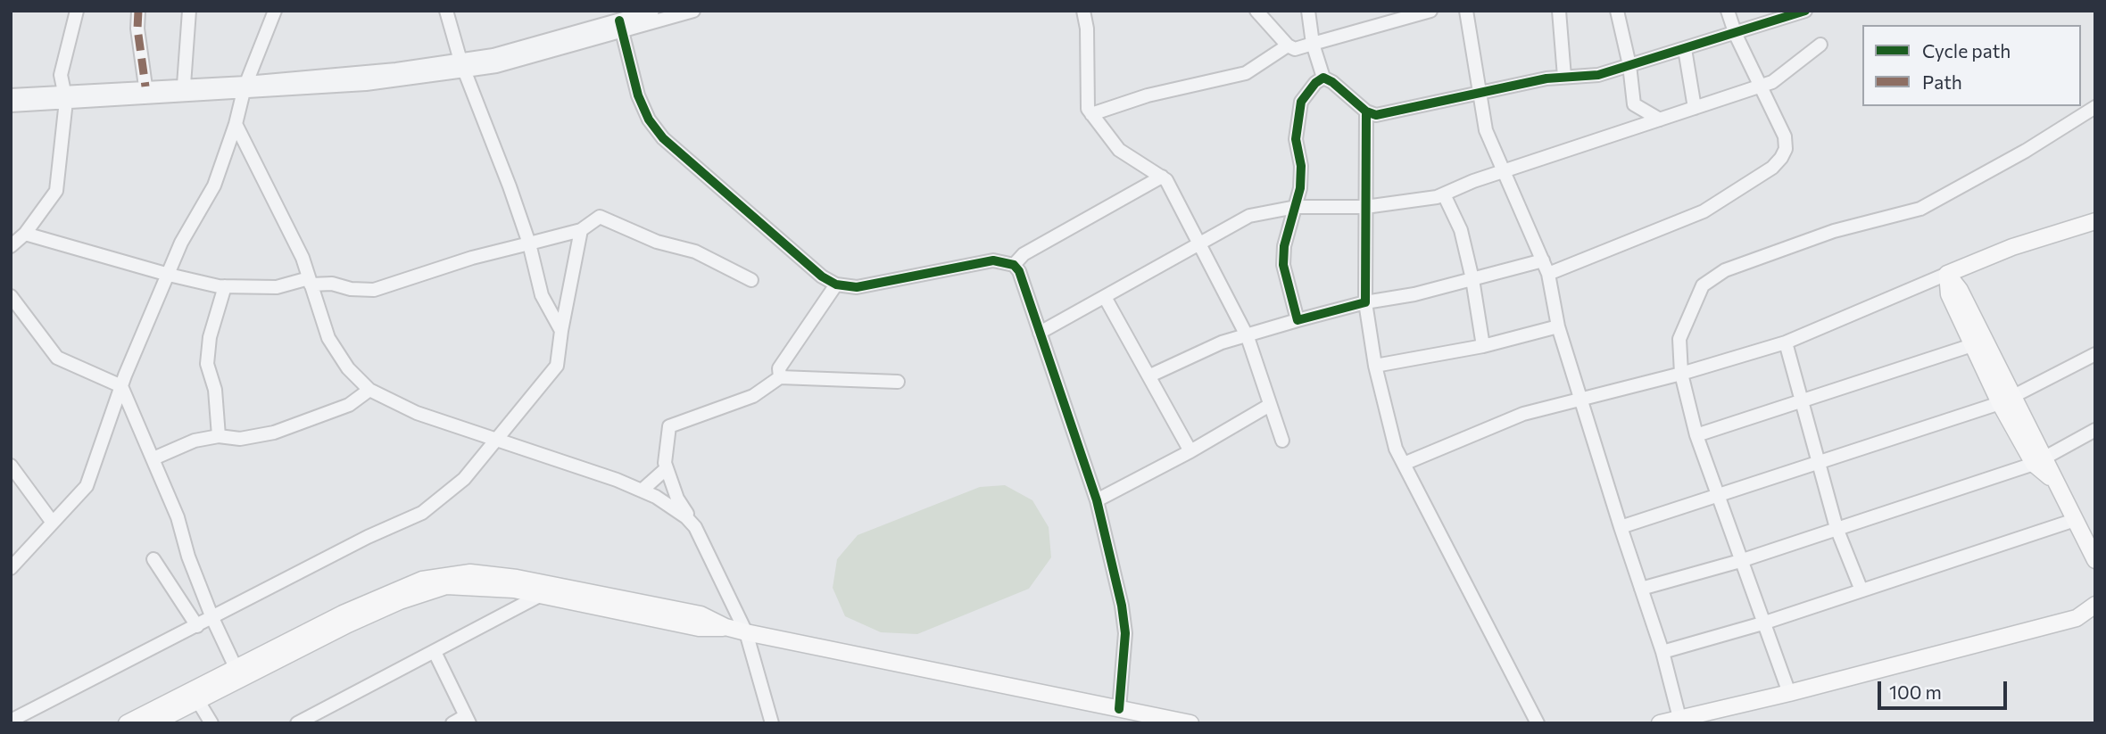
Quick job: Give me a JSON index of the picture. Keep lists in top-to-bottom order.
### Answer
{
  "legend": ["Cycle path", "Path"],
  "scale_bar": "100 m"
}
